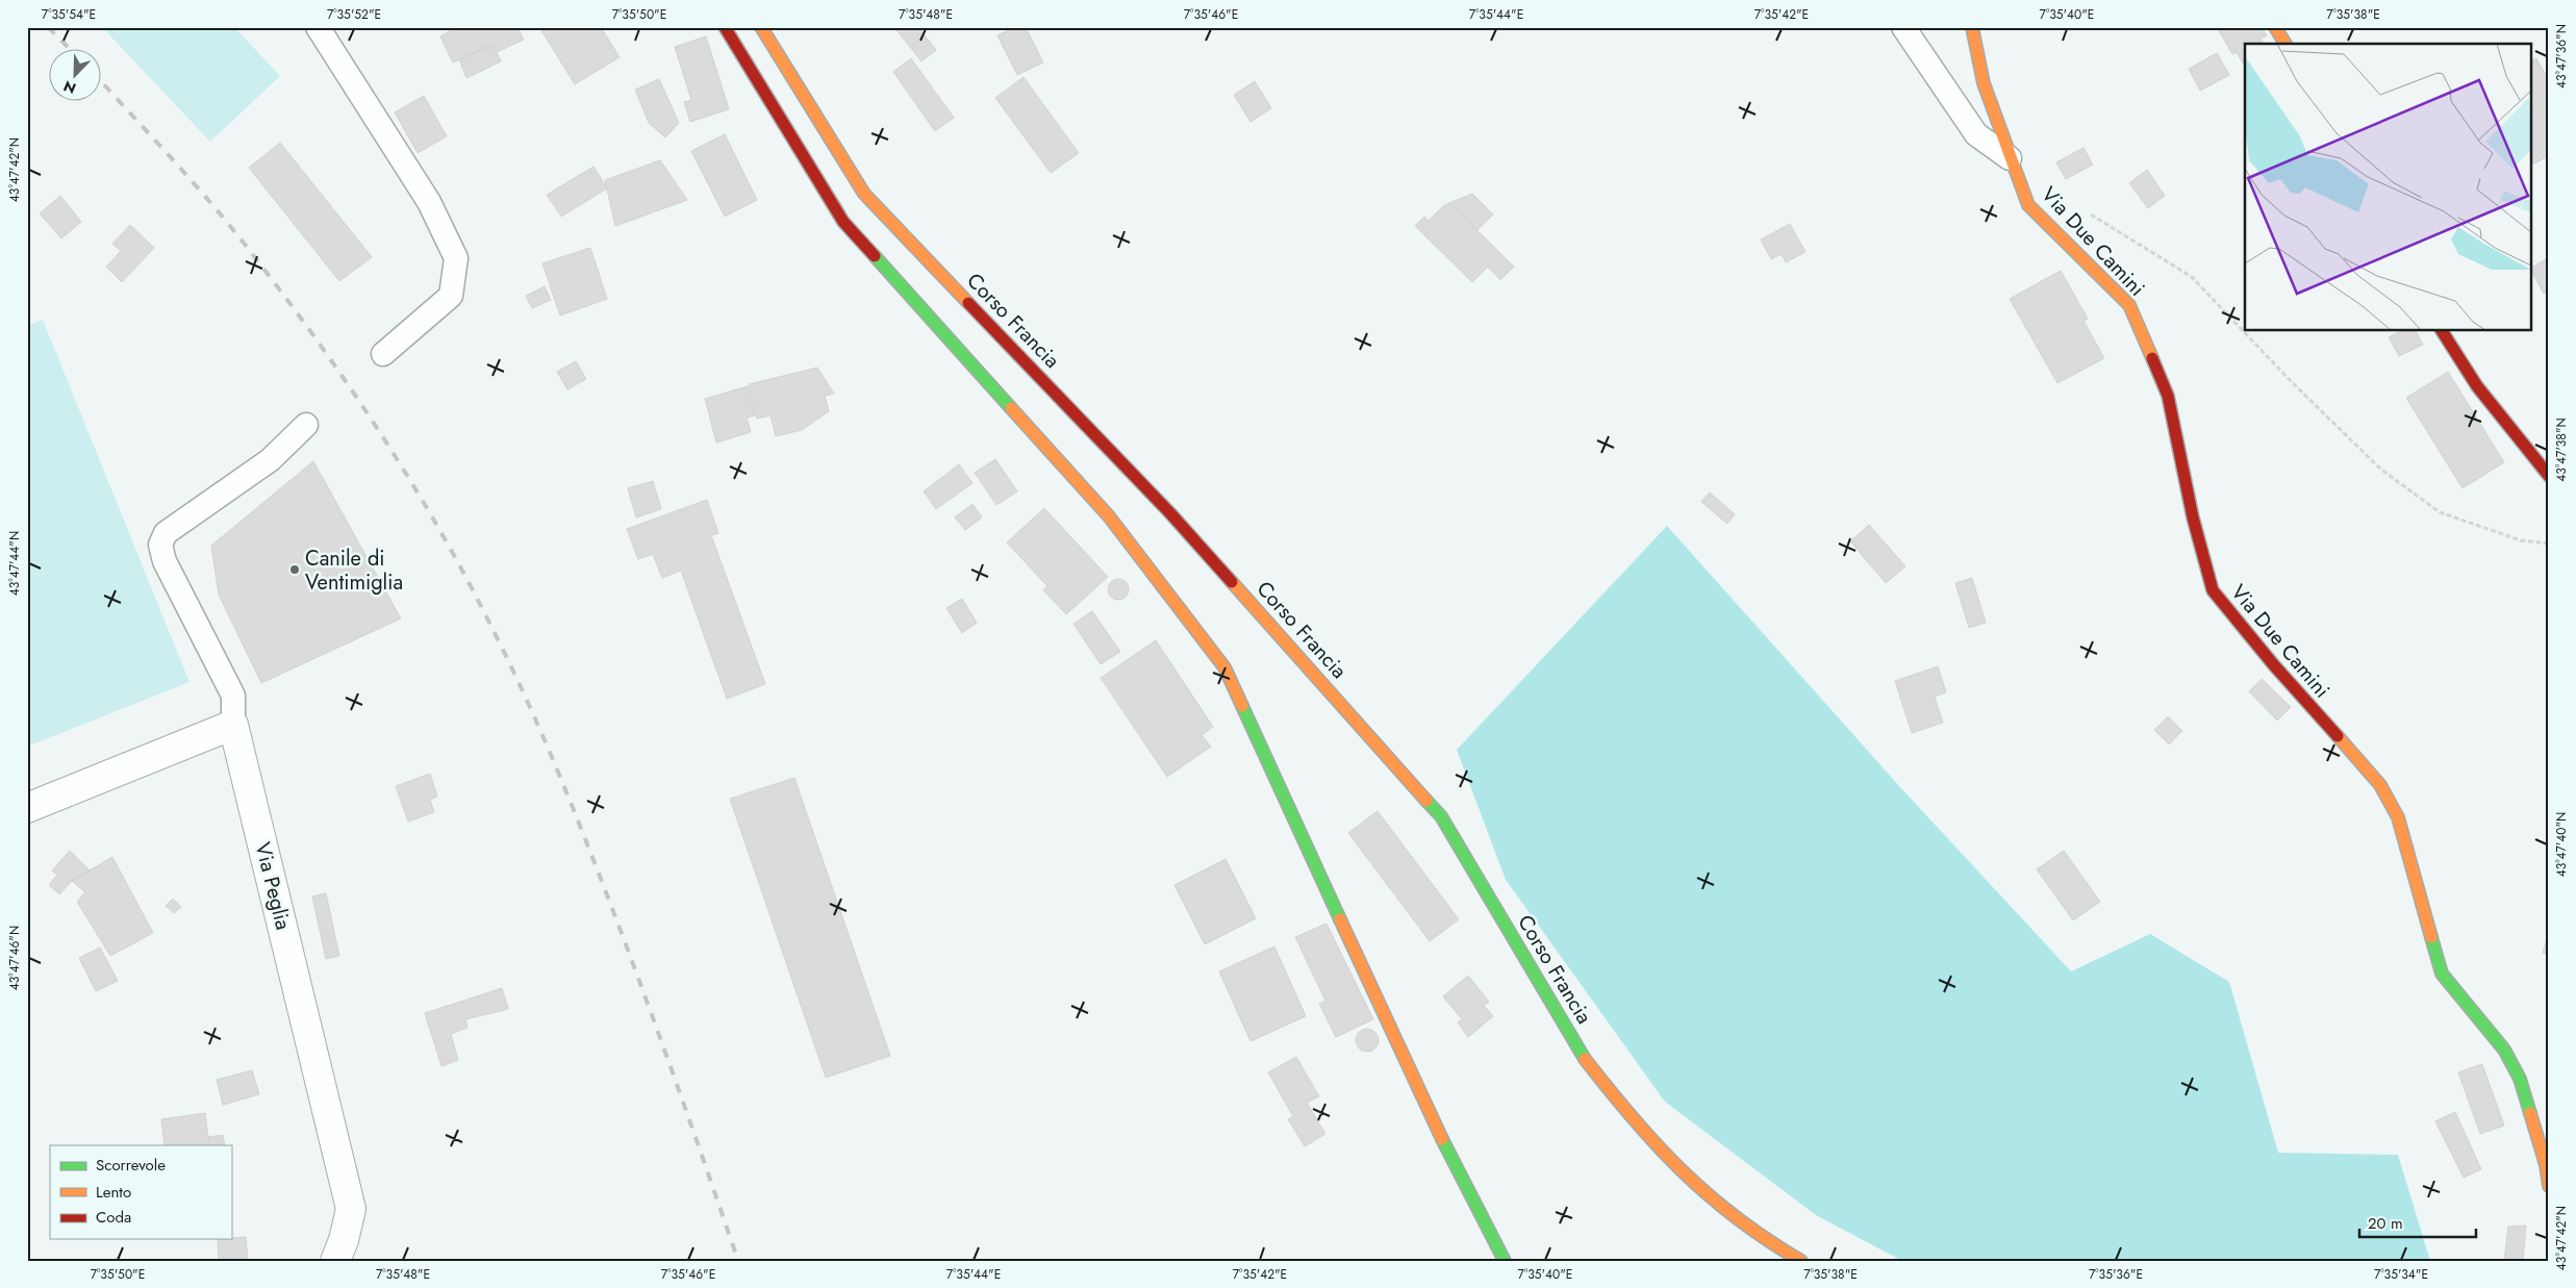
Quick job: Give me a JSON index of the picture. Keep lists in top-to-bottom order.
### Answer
{
  "streets": {
    "street": ["Via Due Camini", "Corso Francia", "Via Peglia"]
  },
  "places": ["Canile di Ventimiglia"],
  "legend": ["Scorrevole", "Lento", "Coda"],
  "scale_bar": "20 m",
  "north": "bottom left",
  "coordinates": [
    "7°35'54\"E",
    "7°35'52\"E",
    "7°35'50\"E",
    "7°35'48\"E",
    "7°35'46\"E",
    "7°35'44\"E",
    "7°35'42\"E",
    "7°35'40\"E",
    "7°35'38\"E",
    "43°47'36\"N",
    "43°47'42\"N",
    "43°47'38\"N",
    "43°47'44\"N",
    "43°47'40\"N",
    "43°47'46\"N",
    "7°35'36\"E",
    "7°35'34\"E"
  ]
}
